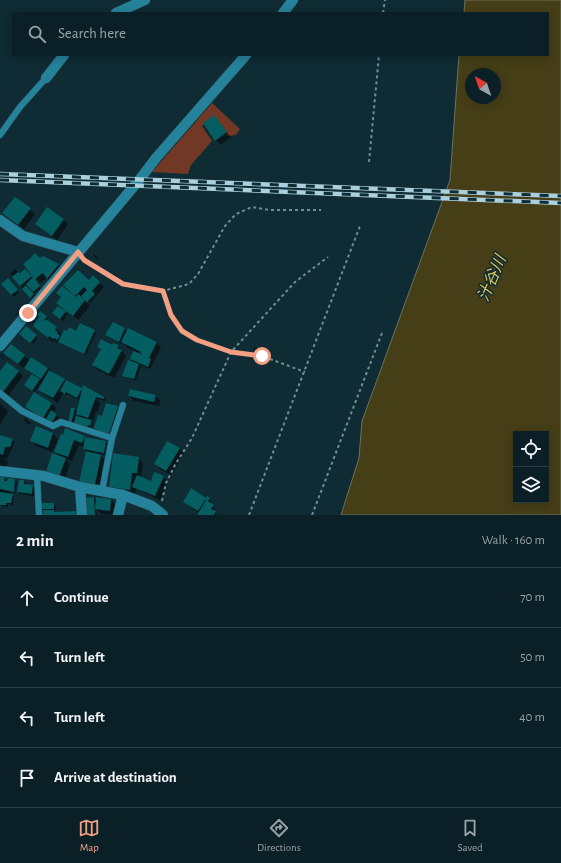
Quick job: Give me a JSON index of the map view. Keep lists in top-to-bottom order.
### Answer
{
  "water": ["汁谷川"],
  "north": "top left",
  "page": {
    "search": "Search here",
    "heading": ["2 min", "Walk · 160 m"],
    "list": [
      ["Continue", "70 m"],
      ["Turn left", "50 m"],
      ["Turn left", "40 m"],
      "Arrive at destination"
    ],
    "nav": ["Map", "Directions", "Saved"]
  }
}
